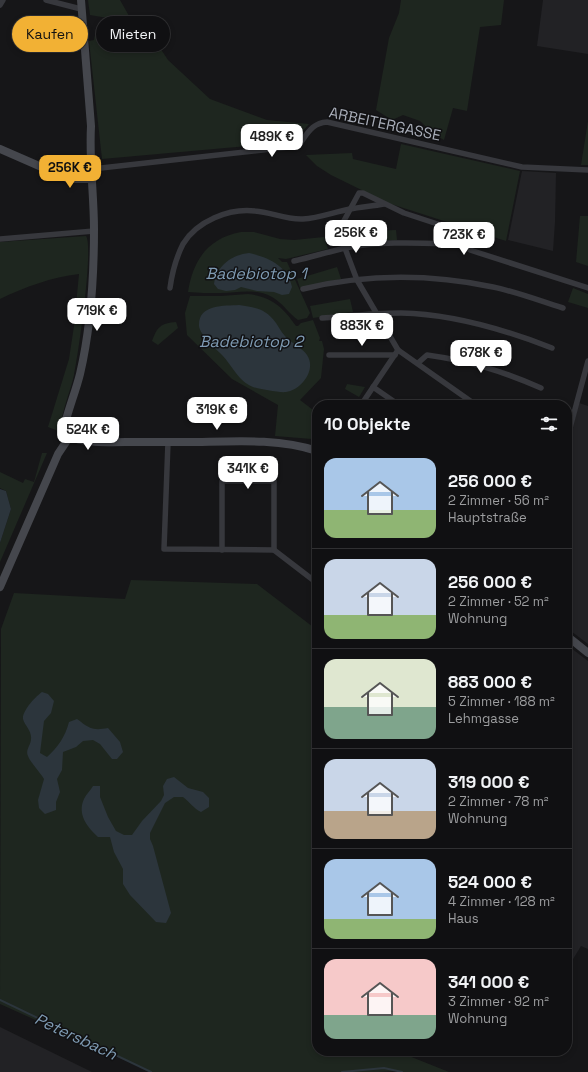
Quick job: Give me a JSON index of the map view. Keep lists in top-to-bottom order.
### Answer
{
  "streets": {
    "street": ["ARBEITERGASSE"]
  },
  "water": ["Badebiotop 1", "Badebiotop 2", "Petersbach"],
  "page": {
    "chip": ["Kaufen", "Mieten"],
    "price": [
      "489K €",
      "256K €",
      "256K €",
      "723K €",
      "719K €",
      "883K €",
      "678K €",
      "319K €",
      "524K €",
      "341K €"
    ],
    "heading": "10 Objekte",
    "list": [
      {
        "name": "256 000 €",
        "note": "2 Zimmer · 56 m² · Hauptstraße"
      },
      {
        "name": "256 000 €",
        "note": "2 Zimmer · 52 m² · Wohnung"
      },
      {
        "name": "883 000 €",
        "note": "5 Zimmer · 188 m² · Lehmgasse"
      },
      {
        "name": "319 000 €",
        "note": "2 Zimmer · 78 m² · Wohnung"
      },
      {
        "name": "524 000 €",
        "note": "4 Zimmer · 128 m² · Haus"
      },
      {
        "name": "341 000 €",
        "note": "3 Zimmer · 92 m² · Wohnung"
      }
    ]
  }
}
